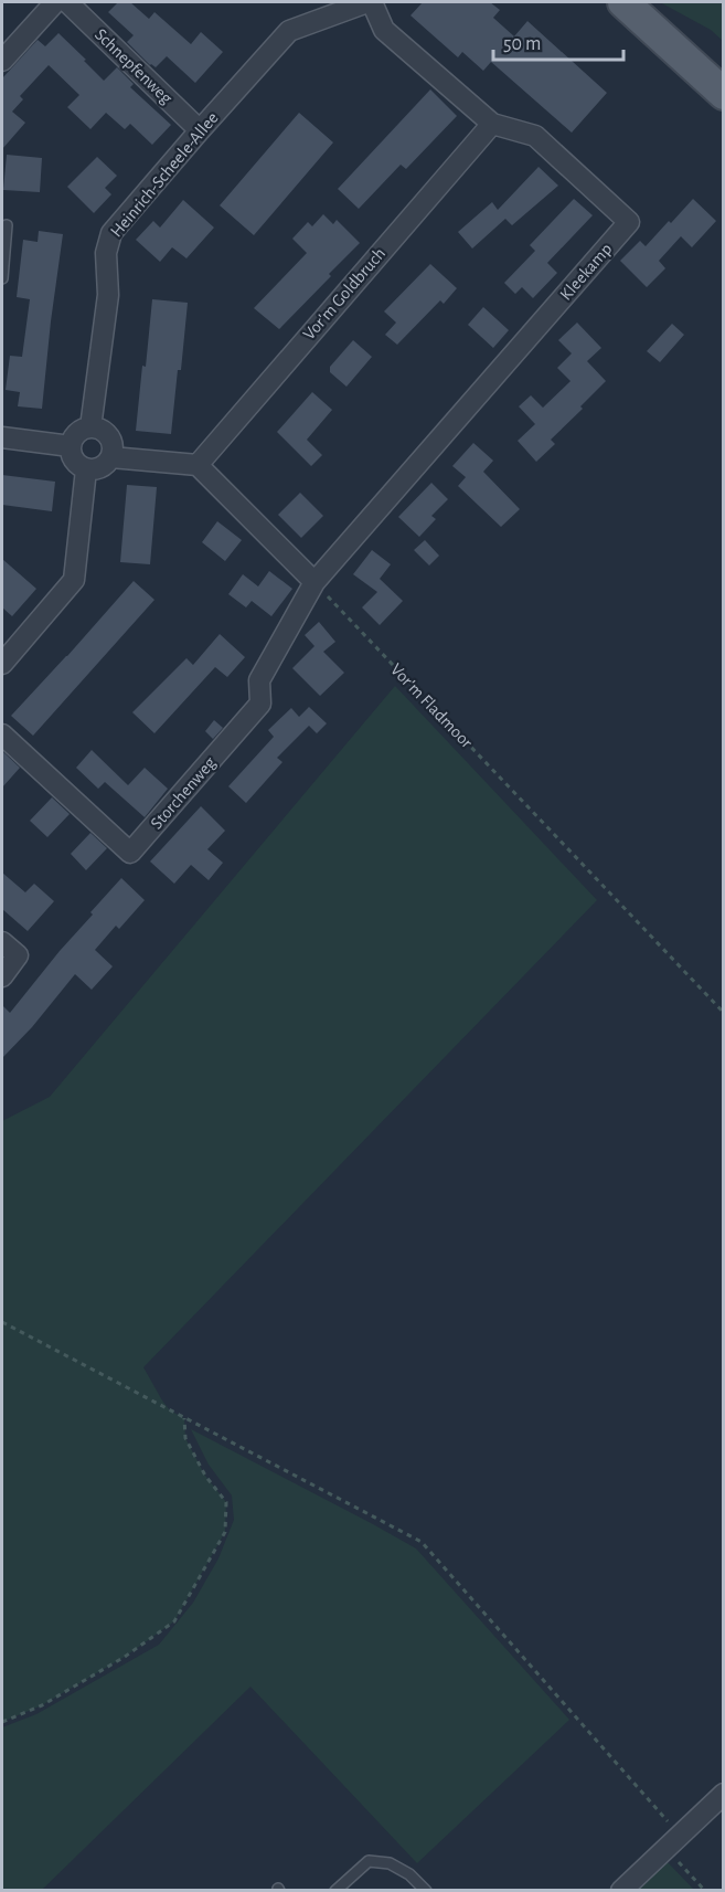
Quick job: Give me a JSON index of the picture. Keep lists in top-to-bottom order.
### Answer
{
  "streets": {
    "street": [
      "Schnepfenweg",
      "Heinrich-Scheele-Allee",
      "Kleekamp",
      "Vor'm Goldbruch",
      "Storchenweg"
    ],
    "path": ["Vor'm Fladmoor"]
  },
  "crossings": [
    ["Schnepfenweg", "Heinrich-Scheele-Allee"],
    ["Heinrich-Scheele-Allee", "Kleekamp"],
    ["Kleekamp", "Vor'm Goldbruch"],
    ["Kleekamp", "Vor'm Fladmoor"],
    ["Kleekamp", "Storchenweg"],
    ["Vor'm Fladmoor", "Storchenweg"]
  ],
  "scale_bar": "50 m"
}
